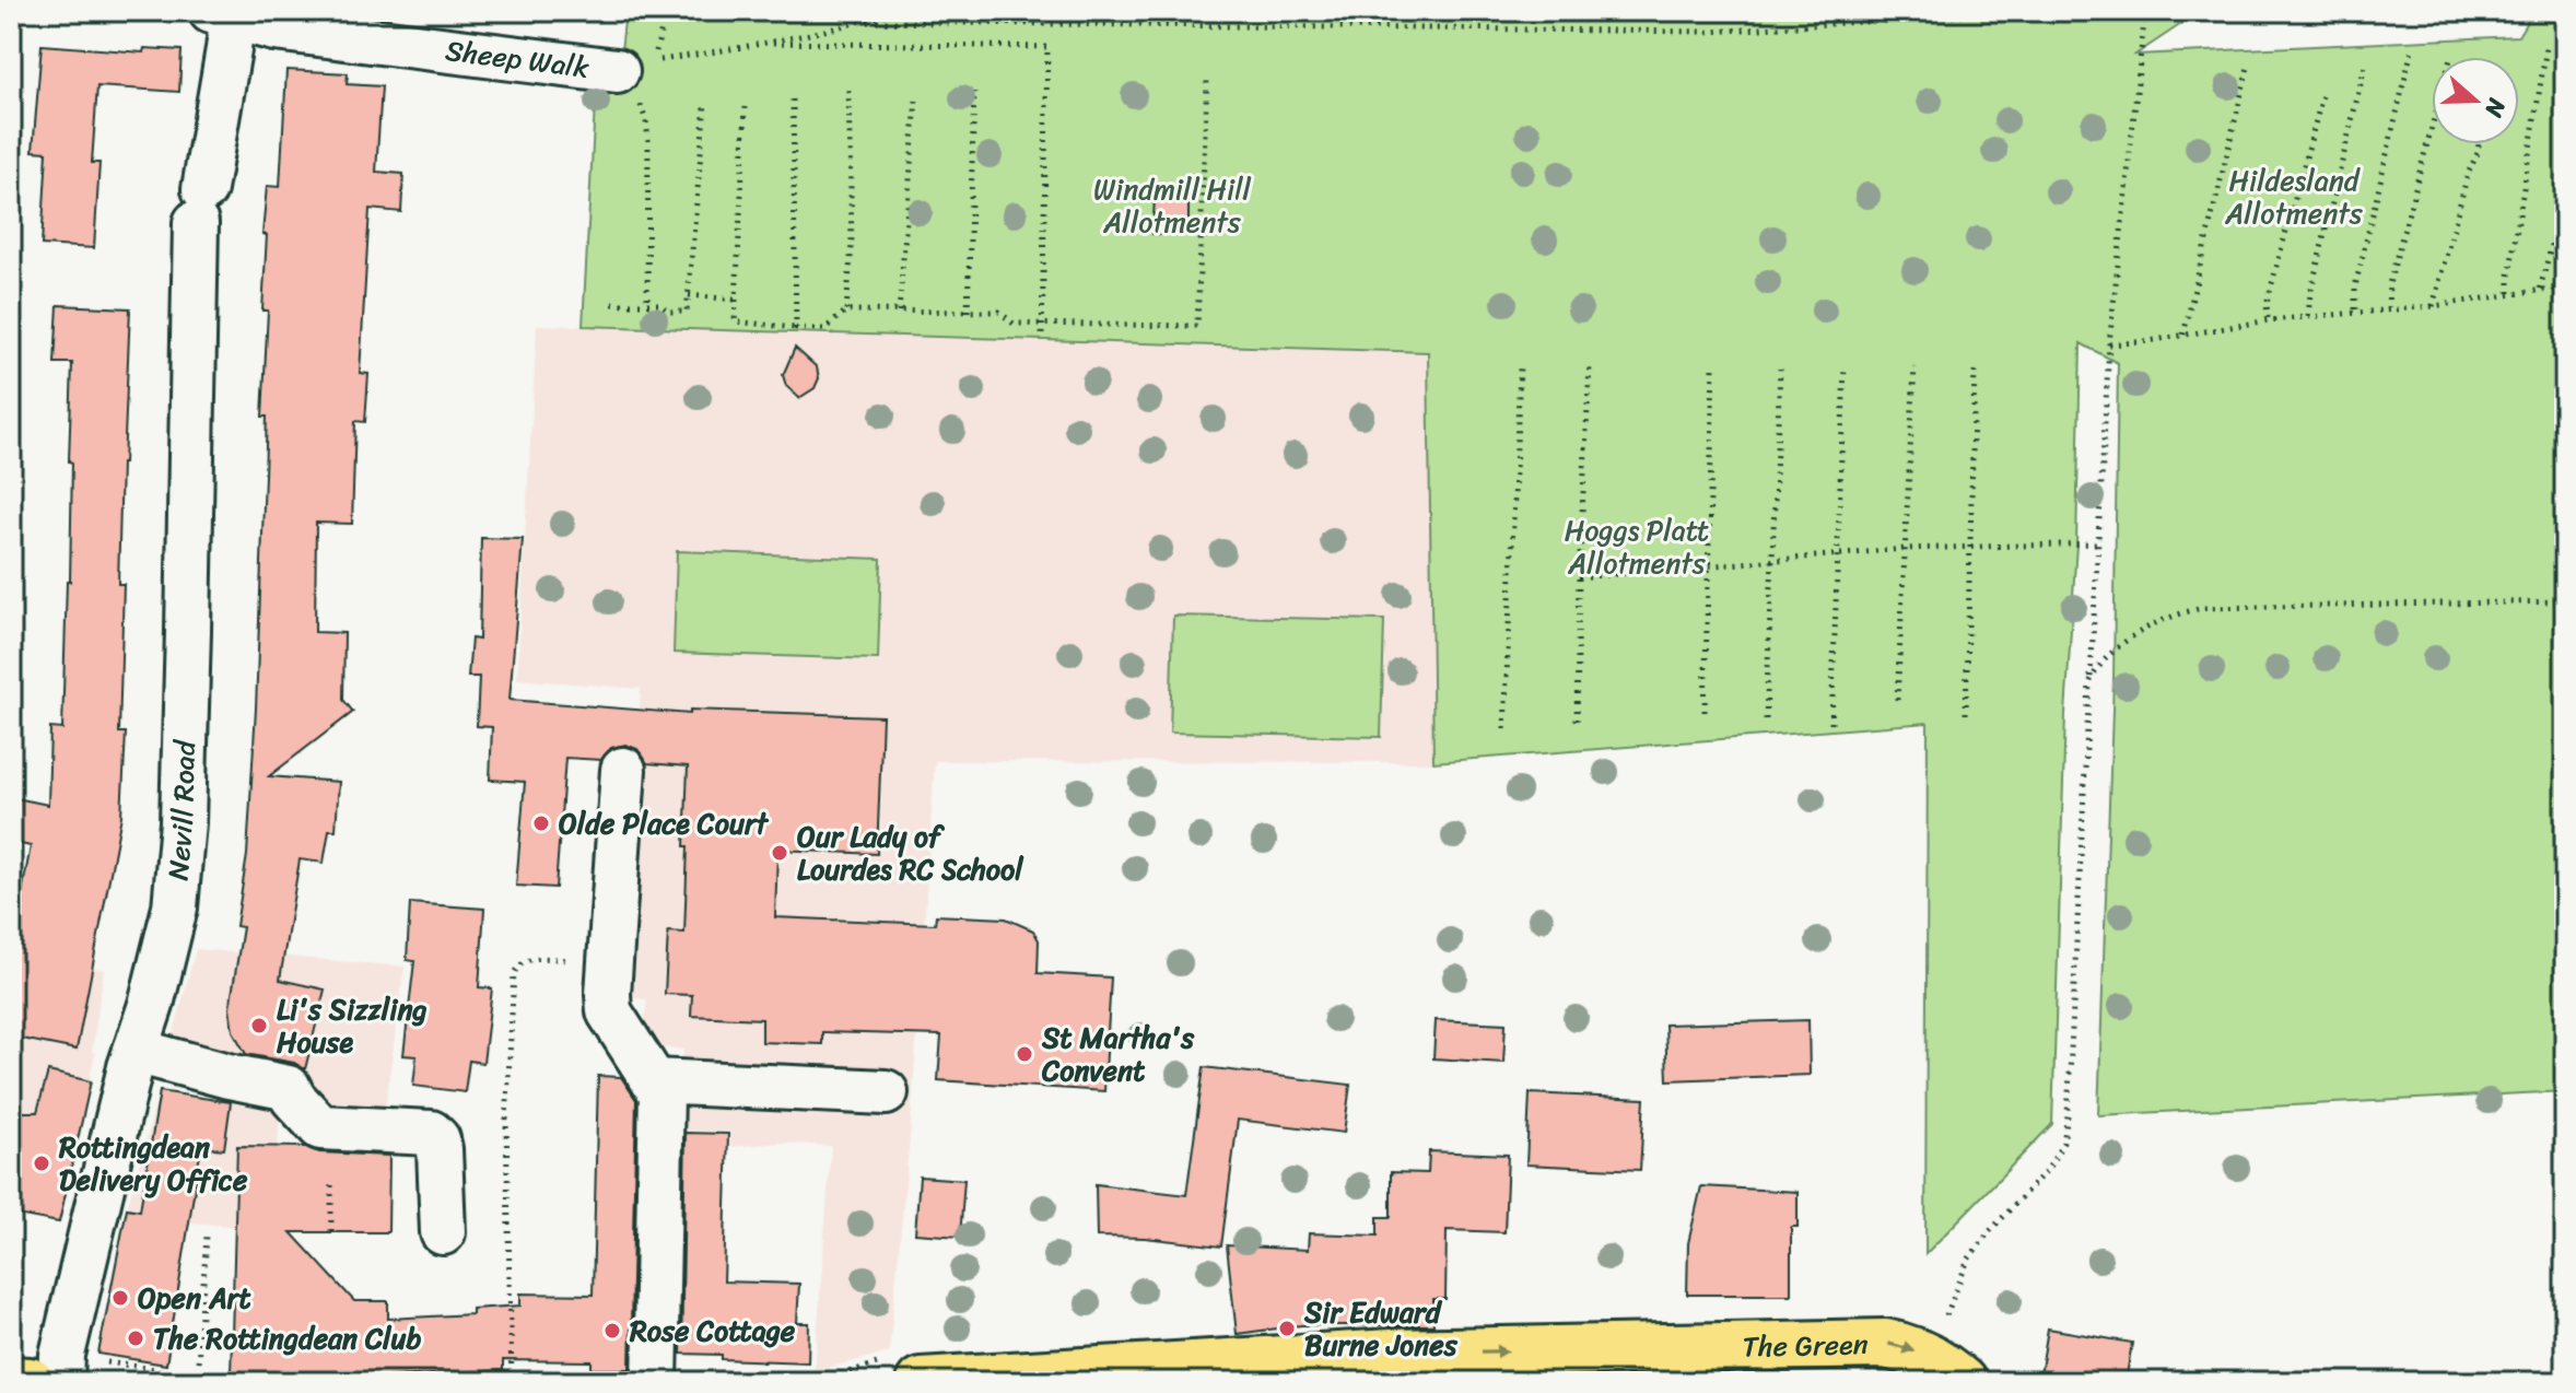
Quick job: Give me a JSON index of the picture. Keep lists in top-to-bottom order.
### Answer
{
  "streets": {
    "main road": ["The Green"],
    "street": ["Sheep Walk", "Nevill Road"]
  },
  "crossings": [
    ["Sheep Walk", "Nevill Road"]
  ],
  "one_way": ["The Green"],
  "parks": ["Hildesland Allotments", "Windmill Hill Allotments", "Hoggs Platt Allotments"],
  "places": [
    "Olde Place Court",
    "Our Lady of Lourdes RC School",
    "Li's Sizzling House",
    "St Martha's Convent",
    "Rottingdean Delivery Office",
    "Open Art",
    "Sir Edward Burne Jones",
    "Rose Cottage",
    "The Rottingdean Club"
  ],
  "north": "right"
}
